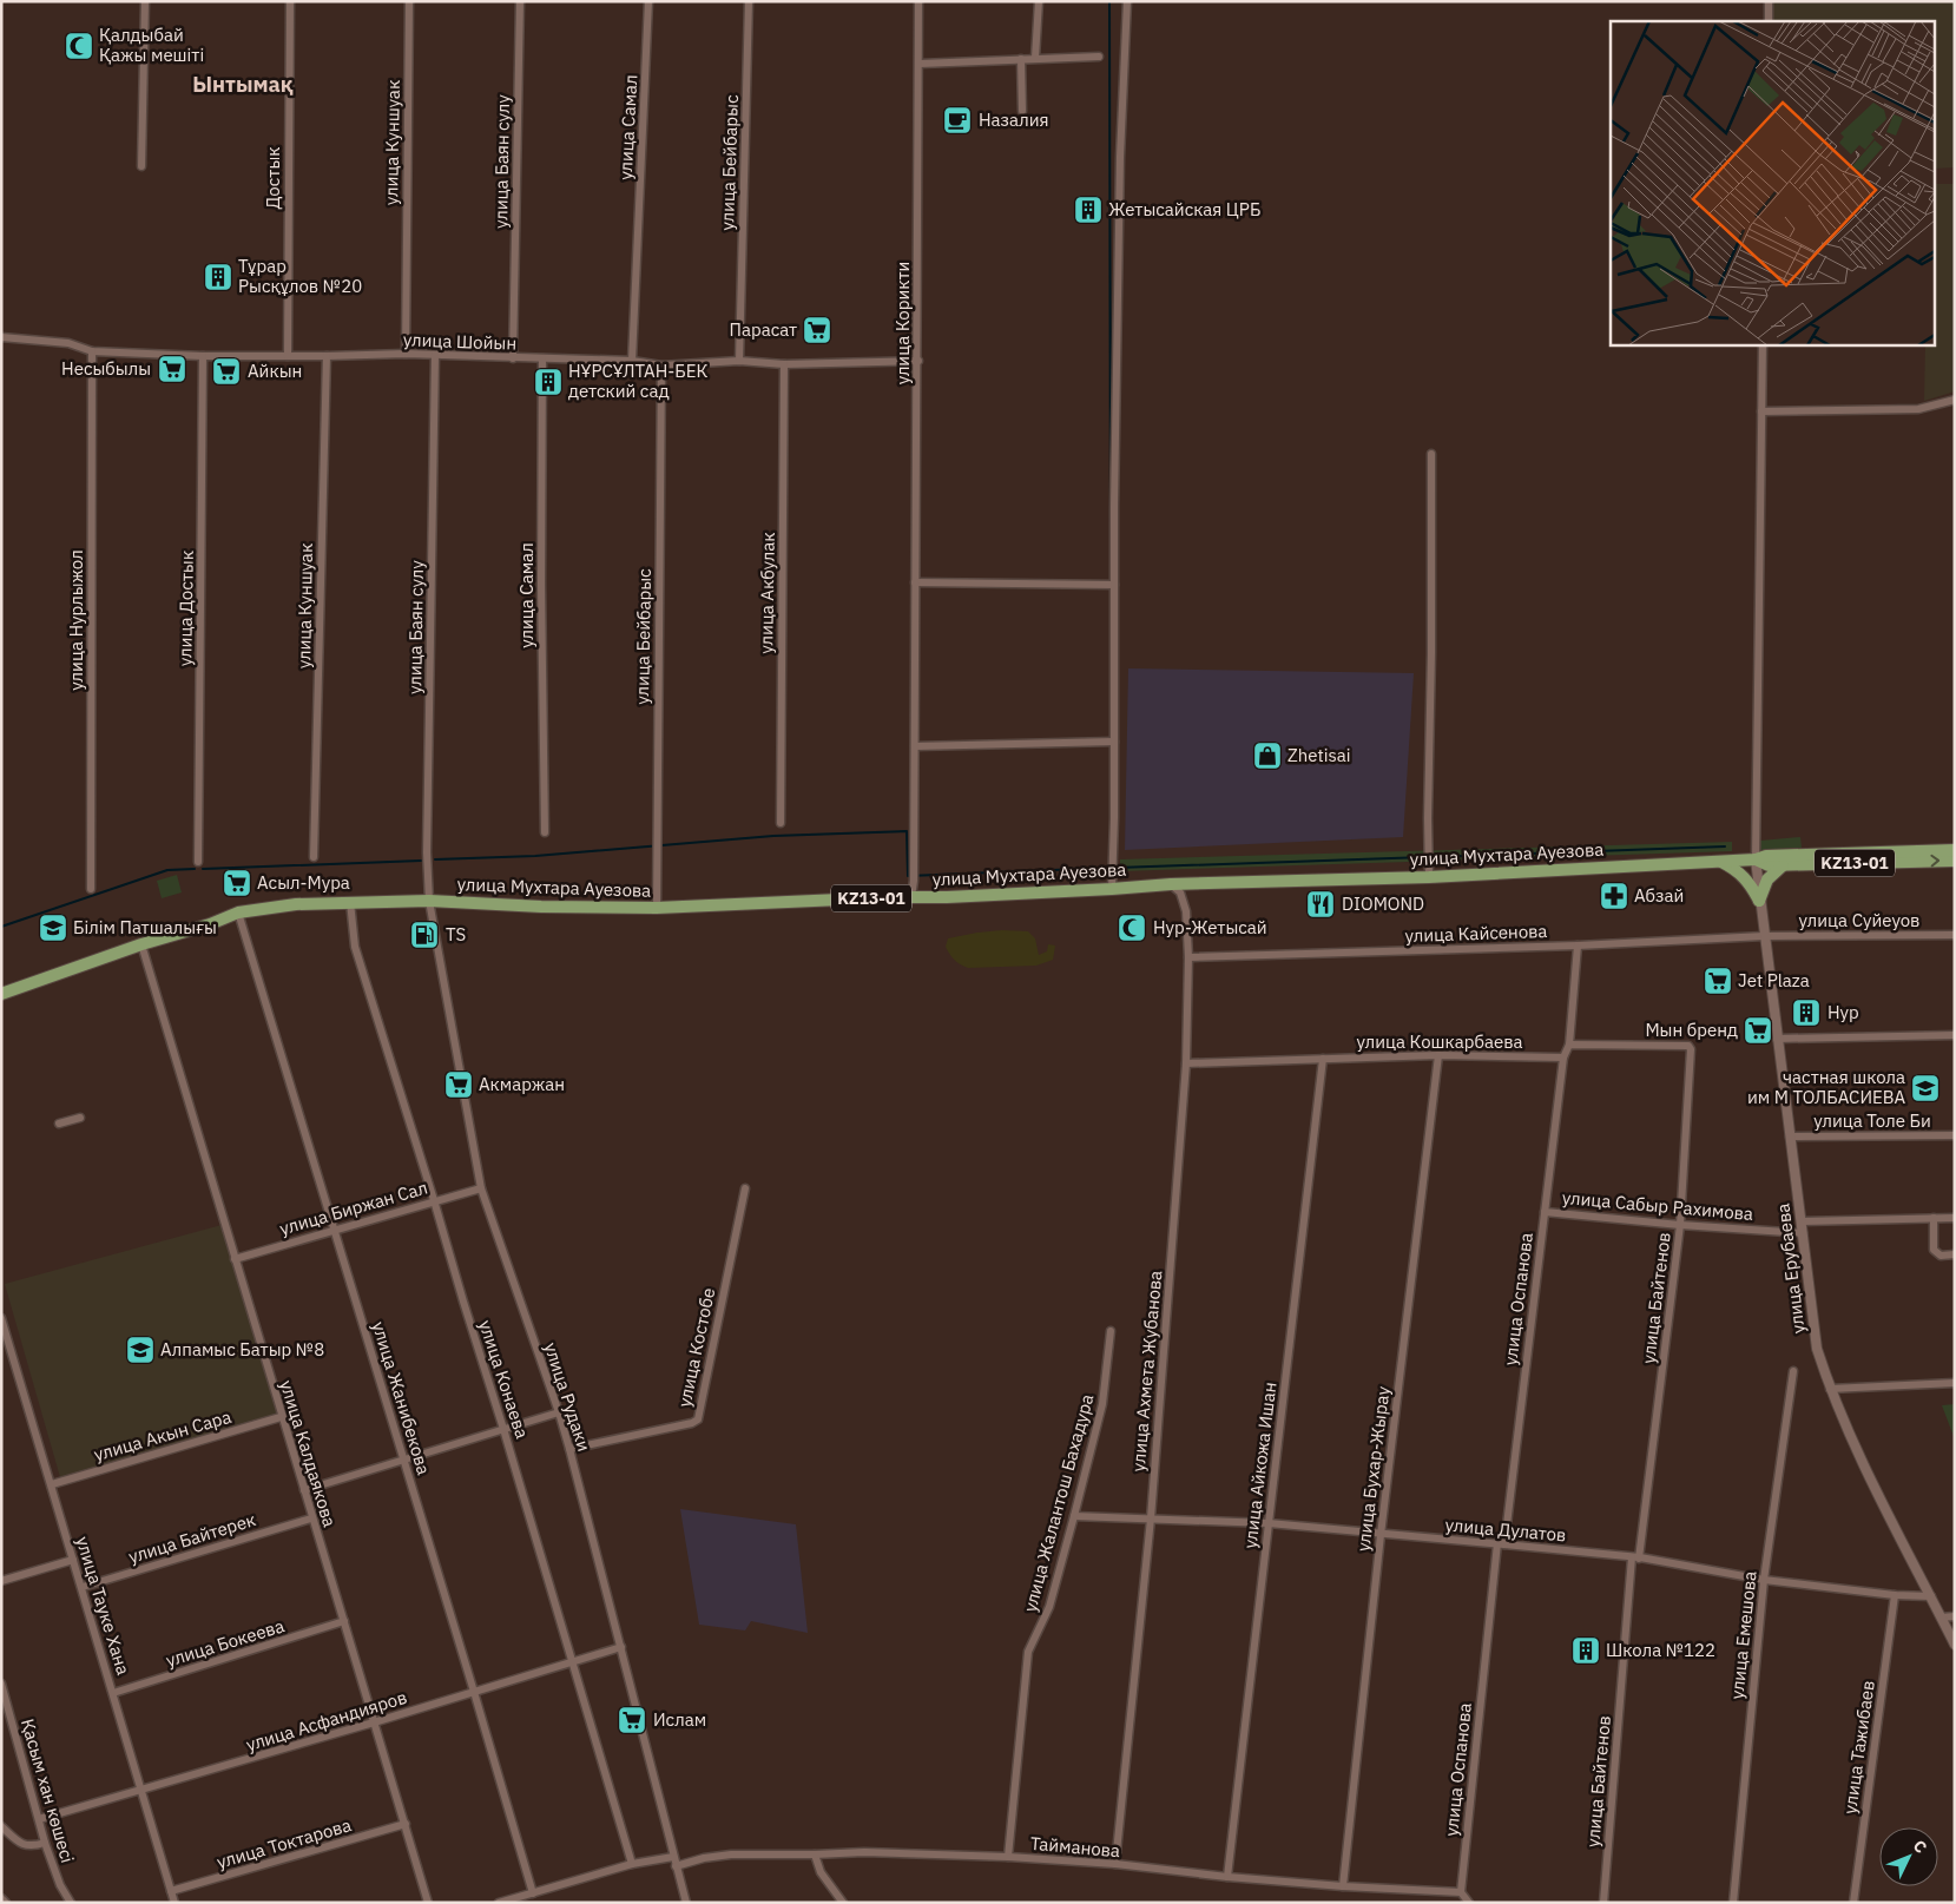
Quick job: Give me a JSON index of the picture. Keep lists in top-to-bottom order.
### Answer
{
  "streets": {
    "main road": ["улица Мухтара Ауезова", "KZ13-01"],
    "street": [
      "улица Самал",
      "улица Куншуак",
      "улица Баян сулу",
      "улица Бейбарыс",
      "Достык",
      "улица Корикти",
      "улица Шойын",
      "улица Акбулак",
      "улица Достык",
      "улица Нурлыжол",
      "улица Суйеуов",
      "улица Кайсенова",
      "улица Кошкарбаева",
      "улица Толе Би",
      "улица Сабыр Рахимова",
      "улица Биржан Сал",
      "улица Ерубаева",
      "улица Байтенов",
      "улица Оспанова",
      "улица Костобе",
      "улица Ахмета Жубанова",
      "улица Конаева",
      "улица Рудаки",
      "улица Жанибекова",
      "улица Акын Сара",
      "улица Калдаякова",
      "улица Айкожа Ишан",
      "улица Бухар-Жырау",
      "улица Жалантош Бахадура",
      "улица Дулатов",
      "улица Байтерек",
      "улица Тауке Хана",
      "улица Емешова",
      "улица Бокеева",
      "улица Асфандияров",
      "улица Тажибаев",
      "Қасым хан көшесі",
      "улица Токтарова",
      "Тайманова"
    ]
  },
  "crossings": [
    ["улица Самал", "улица Шойын"],
    ["улица Куншуак", "улица Шойын"],
    ["улица Баян сулу", "улица Шойын"],
    ["улица Баян сулу", "улица Мухтара Ауезова"],
    ["улица Баян сулу", "улица Рудаки"],
    ["улица Бейбарыс", "улица Шойын"],
    ["улица Бейбарыс", "улица Мухтара Ауезова"],
    ["Достык", "улица Шойын"],
    ["улица Корикти", "улица Шойын"],
    ["улица Корикти", "улица Мухтара Ауезова"],
    ["улица Шойын", "улица Акбулак"],
    ["улица Шойын", "улица Достык"],
    ["улица Шойын", "улица Нурлыжол"],
    ["улица Мухтара Ауезова", "улица Ерубаева"],
    ["улица Мухтара Ауезова", "улица Ахмета Жубанова"],
    ["улица Мухтара Ауезова", "улица Конаева"],
    ["улица Мухтара Ауезова", "улица Рудаки"],
    ["улица Мухтара Ауезова", "улица Жанибекова"],
    ["улица Мухтара Ауезова", "улица Калдаякова"],
    ["улица Суйеуов", "улица Кайсенова"],
    ["улица Суйеуов", "улица Ерубаева"],
    ["улица Кайсенова", "улица Ерубаева"],
    ["улица Кайсенова", "улица Ахмета Жубанова"],
    ["улица Кошкарбаева", "улица Оспанова"],
    ["улица Кошкарбаева", "улица Ахмета Жубанова"],
    ["улица Кошкарбаева", "улица Айкожа Ишан"],
    ["улица Кошкарбаева", "улица Бухар-Жырау"],
    ["улица Толе Би", "улица Ерубаева"],
    ["улица Сабыр Рахимова", "улица Ерубаева"],
    ["улица Сабыр Рахимова", "улица Байтенов"],
    ["улица Сабыр Рахимова", "улица Оспанова"],
    ["улица Биржан Сал", "улица Конаева"],
    ["улица Биржан Сал", "улица Рудаки"],
    ["улица Биржан Сал", "улица Жанибекова"],
    ["улица Биржан Сал", "улица Калдаякова"],
    ["улица Ерубаева", "улица Дулатов"],
    ["улица Байтенов", "улица Дулатов"],
    ["улица Оспанова", "улица Дулатов"],
    ["улица Оспанова", "Тайманова"],
    ["улица Костобе", "улица Рудаки"],
    ["улица Ахмета Жубанова", "улица Дулатов"],
    ["улица Ахмета Жубанова", "Тайманова"],
    ["улица Конаева", "улица Асфандияров"],
    ["улица Рудаки", "улица Асфандияров"],
    ["улица Рудаки", "Тайманова"],
    ["улица Жанибекова", "улица Асфандияров"],
    ["улица Акын Сара", "улица Калдаякова"],
    ["улица Акын Сара", "улица Тауке Хана"],
    ["улица Калдаякова", "улица Байтерек"],
    ["улица Калдаякова", "улица Бокеева"],
    ["улица Калдаякова", "улица Асфандияров"],
    ["улица Калдаякова", "улица Токтарова"],
    ["улица Айкожа Ишан", "улица Дулатов"],
    ["улица Айкожа Ишан", "Тайманова"],
    ["улица Бухар-Жырау", "улица Дулатов"],
    ["улица Бухар-Жырау", "Тайманова"],
    ["улица Жалантош Бахадура", "улица Дулатов"],
    ["улица Жалантош Бахадура", "Тайманова"],
    ["улица Дулатов", "улица Емешова"],
    ["улица Дулатов", "улица Тажибаев"],
    ["улица Байтерек", "улица Тауке Хана"],
    ["улица Тауке Хана", "улица Бокеева"],
    ["улица Тауке Хана", "улица Асфандияров"],
    ["улица Тауке Хана", "улица Токтарова"],
    ["улица Асфандияров", "Қасым хан көшесі"]
  ],
  "districts": ["Ынтымақ"],
  "places": {
    "mosque": ["Қалдыбай Қажы мешіті", "Нур-Жетысай"],
    "cafe": ["Назалия"],
    "building": [
      "Жетысайская ЦРБ",
      "Тұрар Рысқұлов №20",
      "НҰРСҰЛТАН-БЕК детский сад",
      "Нур",
      "Школа №122"
    ],
    "supermarket": [
      "Парасат",
      "Несыбылы",
      "Айкын",
      "Асыл-Мура",
      "Jet Plaza",
      "Мын бренд",
      "Акмаржан",
      "Ислам"
    ],
    "shop": ["Zhetisai"],
    "pharmacy": ["Абзай"],
    "restaurant": ["DIOMOND"],
    "school or university": ["Білім Патшалығы", "частная школа им М ТОЛБАСИЕВА", "Алпамыс Батыр №8"],
    "fuel station": ["TS"]
  },
  "north": "top right"
}
